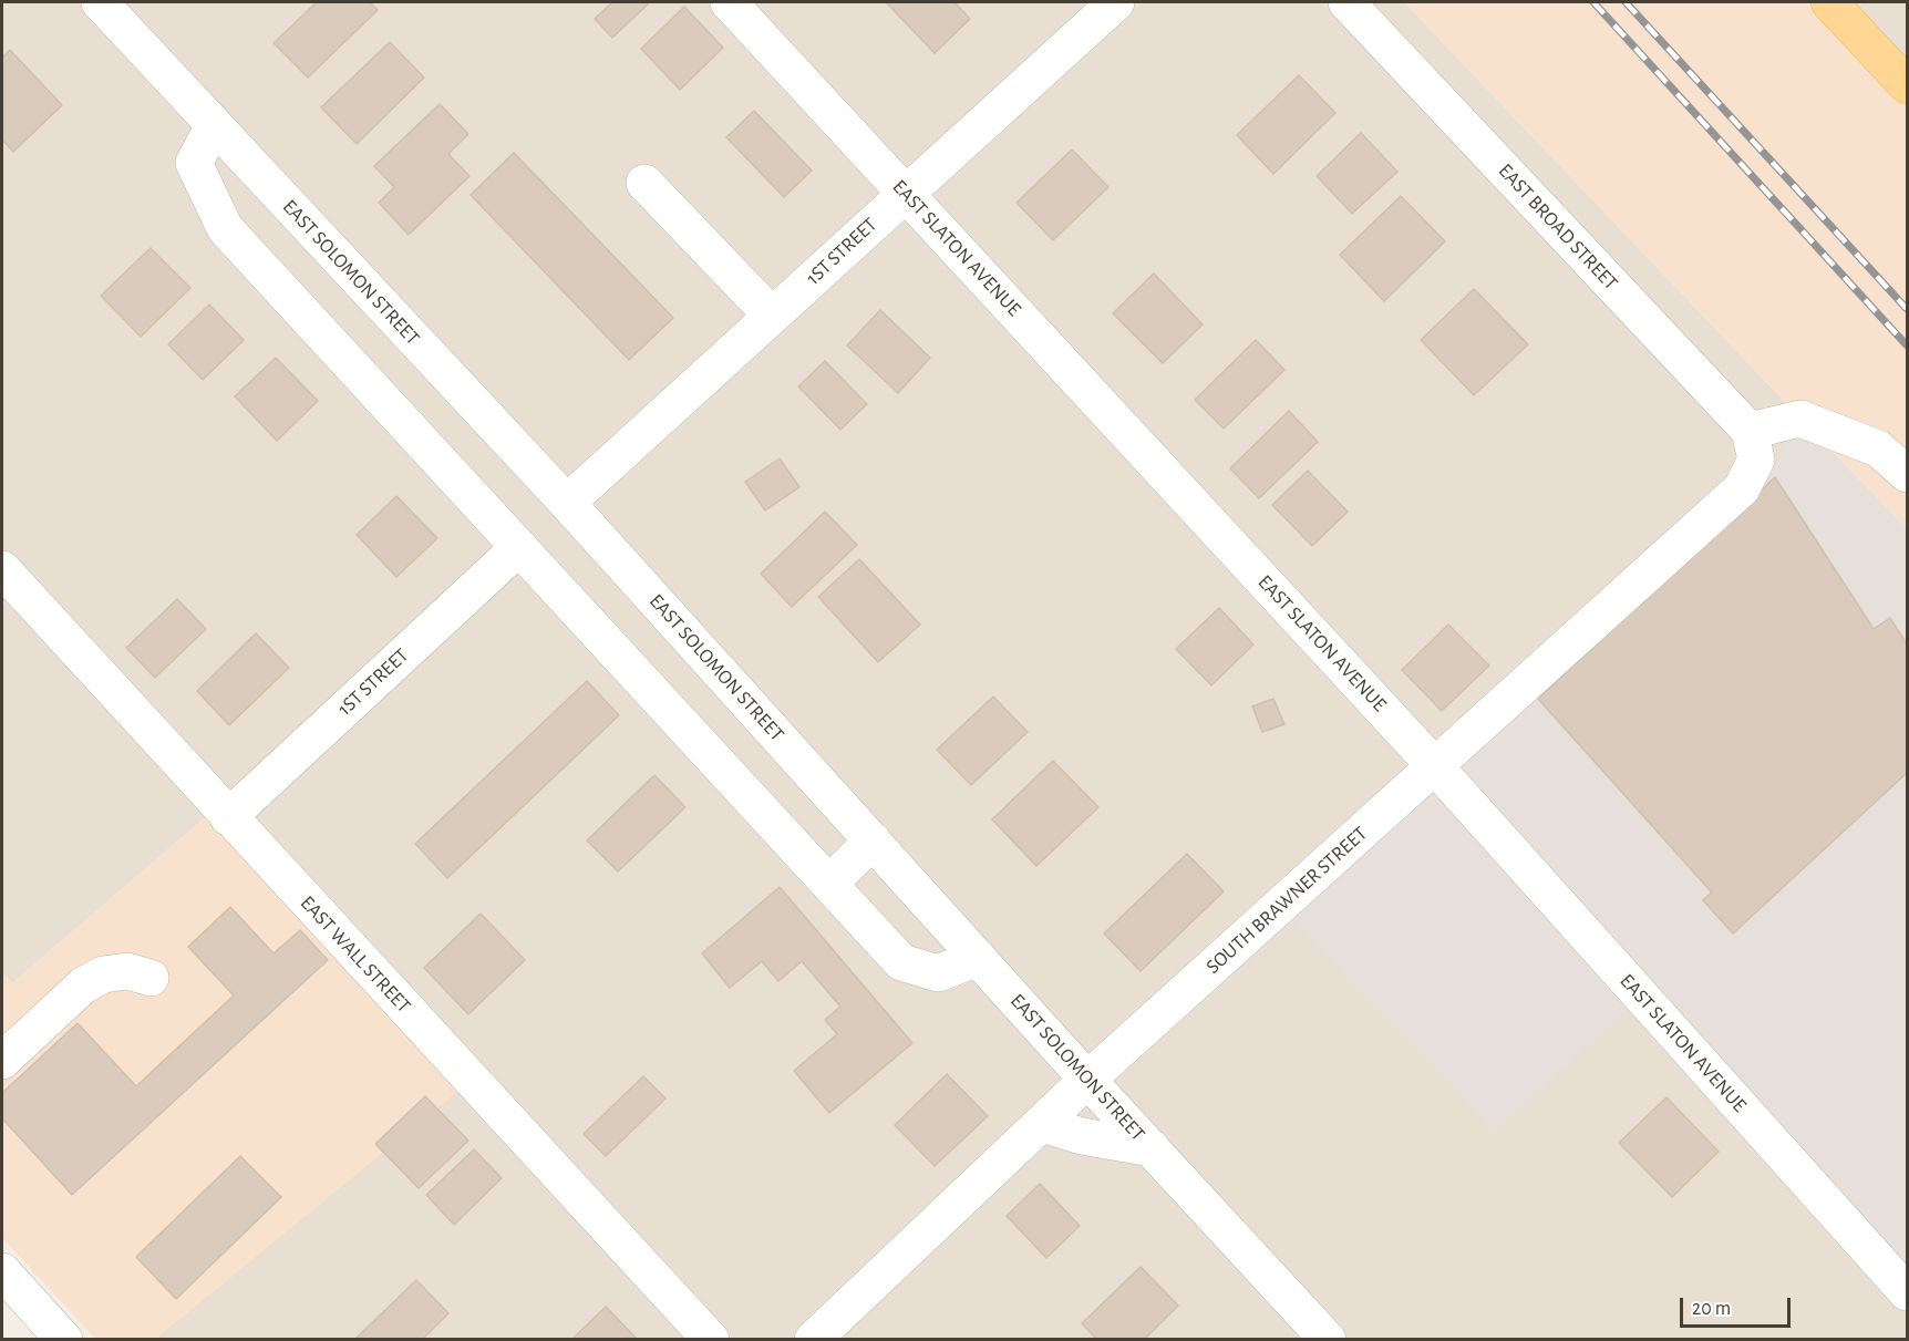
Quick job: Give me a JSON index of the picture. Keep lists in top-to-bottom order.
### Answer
{
  "streets": {
    "street": [
      "EAST BROAD STREET",
      "EAST SLATON AVENUE",
      "1ST STREET",
      "EAST SOLOMON STREET",
      "SOUTH BRAWNER STREET",
      "EAST WALL STREET"
    ]
  },
  "crossings": [
    ["EAST BROAD STREET", "SOUTH BRAWNER STREET"],
    ["EAST SLATON AVENUE", "1ST STREET"],
    ["EAST SLATON AVENUE", "SOUTH BRAWNER STREET"],
    ["1ST STREET", "EAST SOLOMON STREET"],
    ["1ST STREET", "EAST WALL STREET"],
    ["EAST SOLOMON STREET", "SOUTH BRAWNER STREET"]
  ],
  "scale_bar": "20 m"
}
